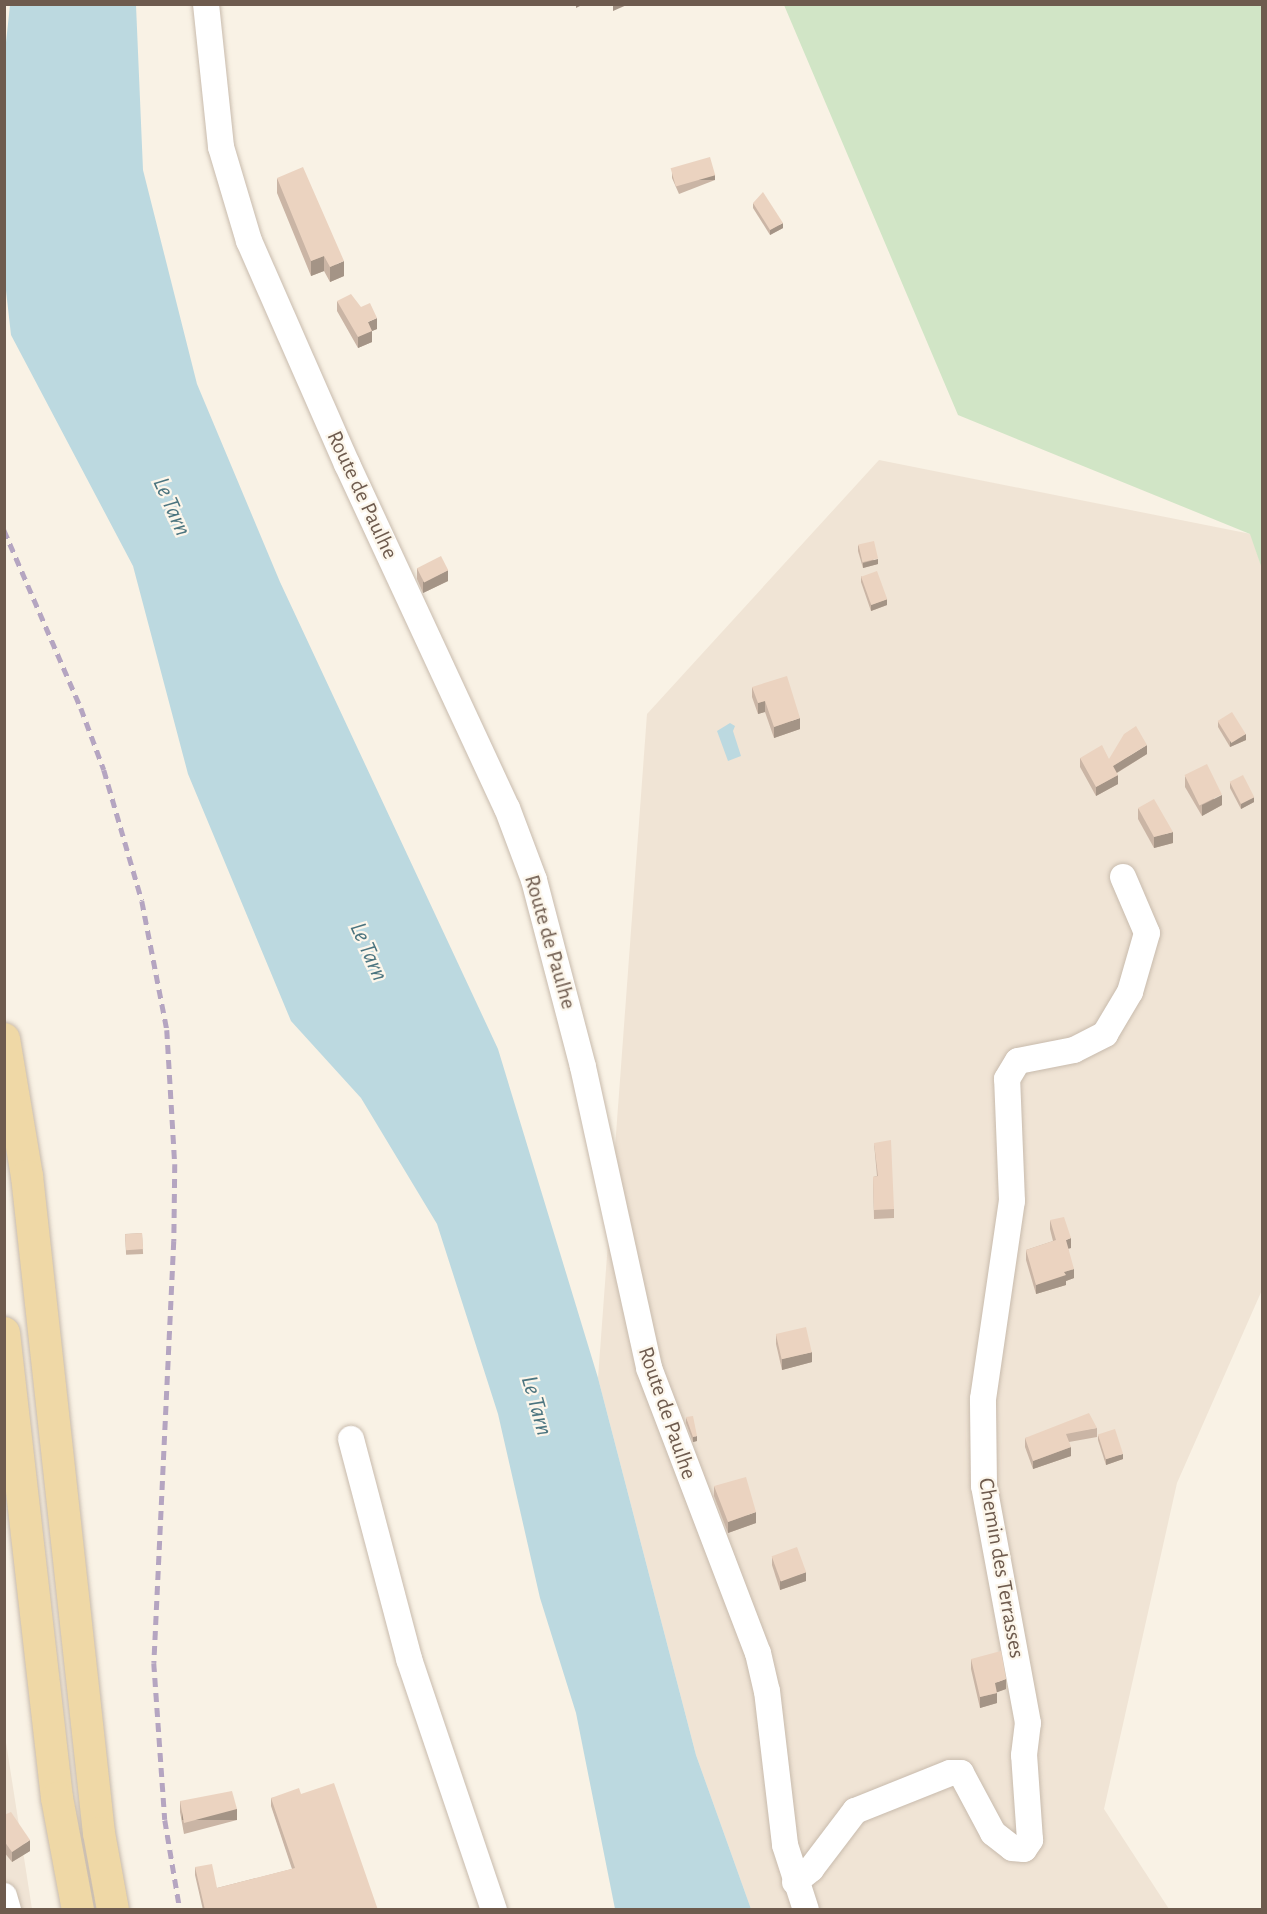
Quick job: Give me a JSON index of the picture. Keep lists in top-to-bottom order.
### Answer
{
  "streets": {
    "street": ["Route de Paulhe", "Chemin des Terrasses"]
  },
  "crossings": [
    ["Route de Paulhe", "Chemin des Terrasses"]
  ],
  "water": ["Le Tarn"]
}
